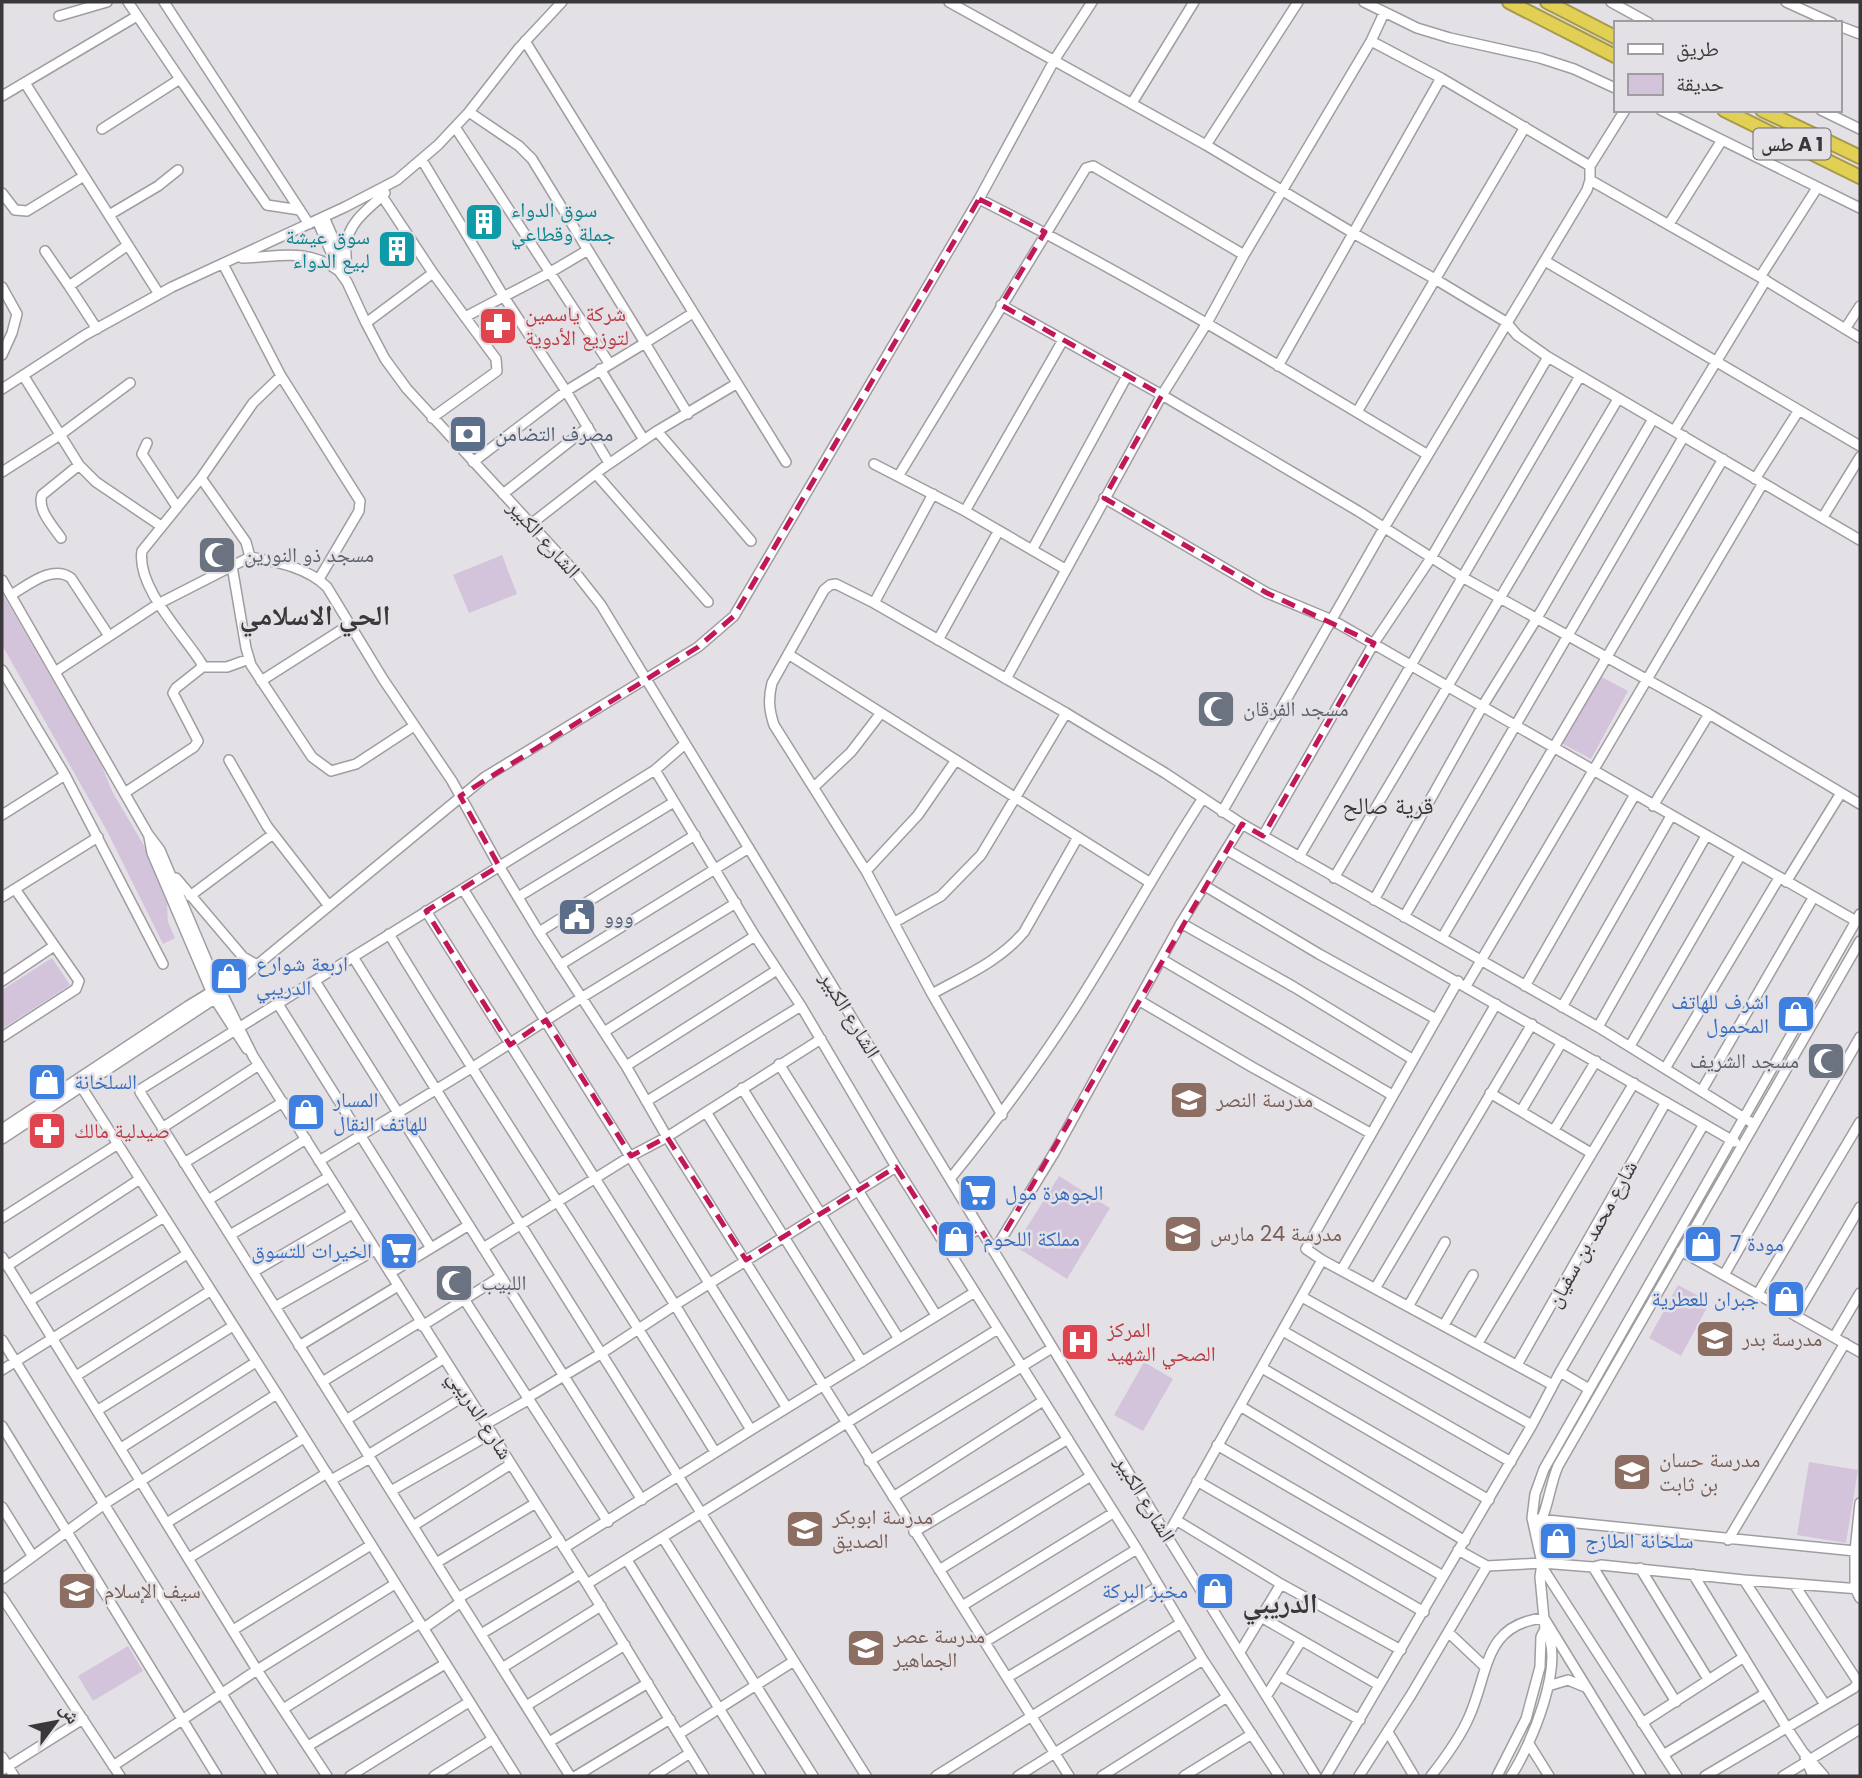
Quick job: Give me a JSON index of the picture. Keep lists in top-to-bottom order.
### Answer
{
  "streets": {
    "highway": ["طس A 1"],
    "street": ["الشارع الكبير", "شارع محمد بن سفيان", "شارع الدريبي"]
  },
  "districts": ["الحي الاسلامي", "قرية صالح", "الدريبي"],
  "places": {
    "building": ["سوق الدواء جملة وقطاعي", "سوق عيشة لبيع الدواء"],
    "pharmacy": ["شركة ياسمين لتوزيع الأدوية", "صيدلية مالك"],
    "bank": ["مصرف التضامن"],
    "mosque": [
      "مسجد ذو النورين",
      "مسجد الفرقان",
      "مسجد الشريف",
      "اللبيب"
    ],
    "public building": ["ووو"],
    "shop": [
      "اربعة شوارع الدريبي",
      "اشرف للهاتف المحمول",
      "السلخانة",
      "المسار للهاتف النقال",
      "مملكة اللحوم",
      "مودة 7",
      "جبران للعطرية",
      "سلخانة الطازج",
      "مخبز البركة"
    ],
    "school or university": [
      "مدرسة النصر",
      "مدرسة 24 مارس",
      "مدرسة بدر",
      "مدرسة حسان بن ثابت",
      "مدرسة ابوبكر الصديق",
      "سيف الإسلام",
      "مدرسة عصر الجماهير"
    ],
    "supermarket": ["الجوهرة مول", "الخيرات للتسوق"],
    "hospital": ["المركز الصحي الشهيد"]
  },
  "legend": ["طريق", "حديقة"],
  "north": "top right"
}
